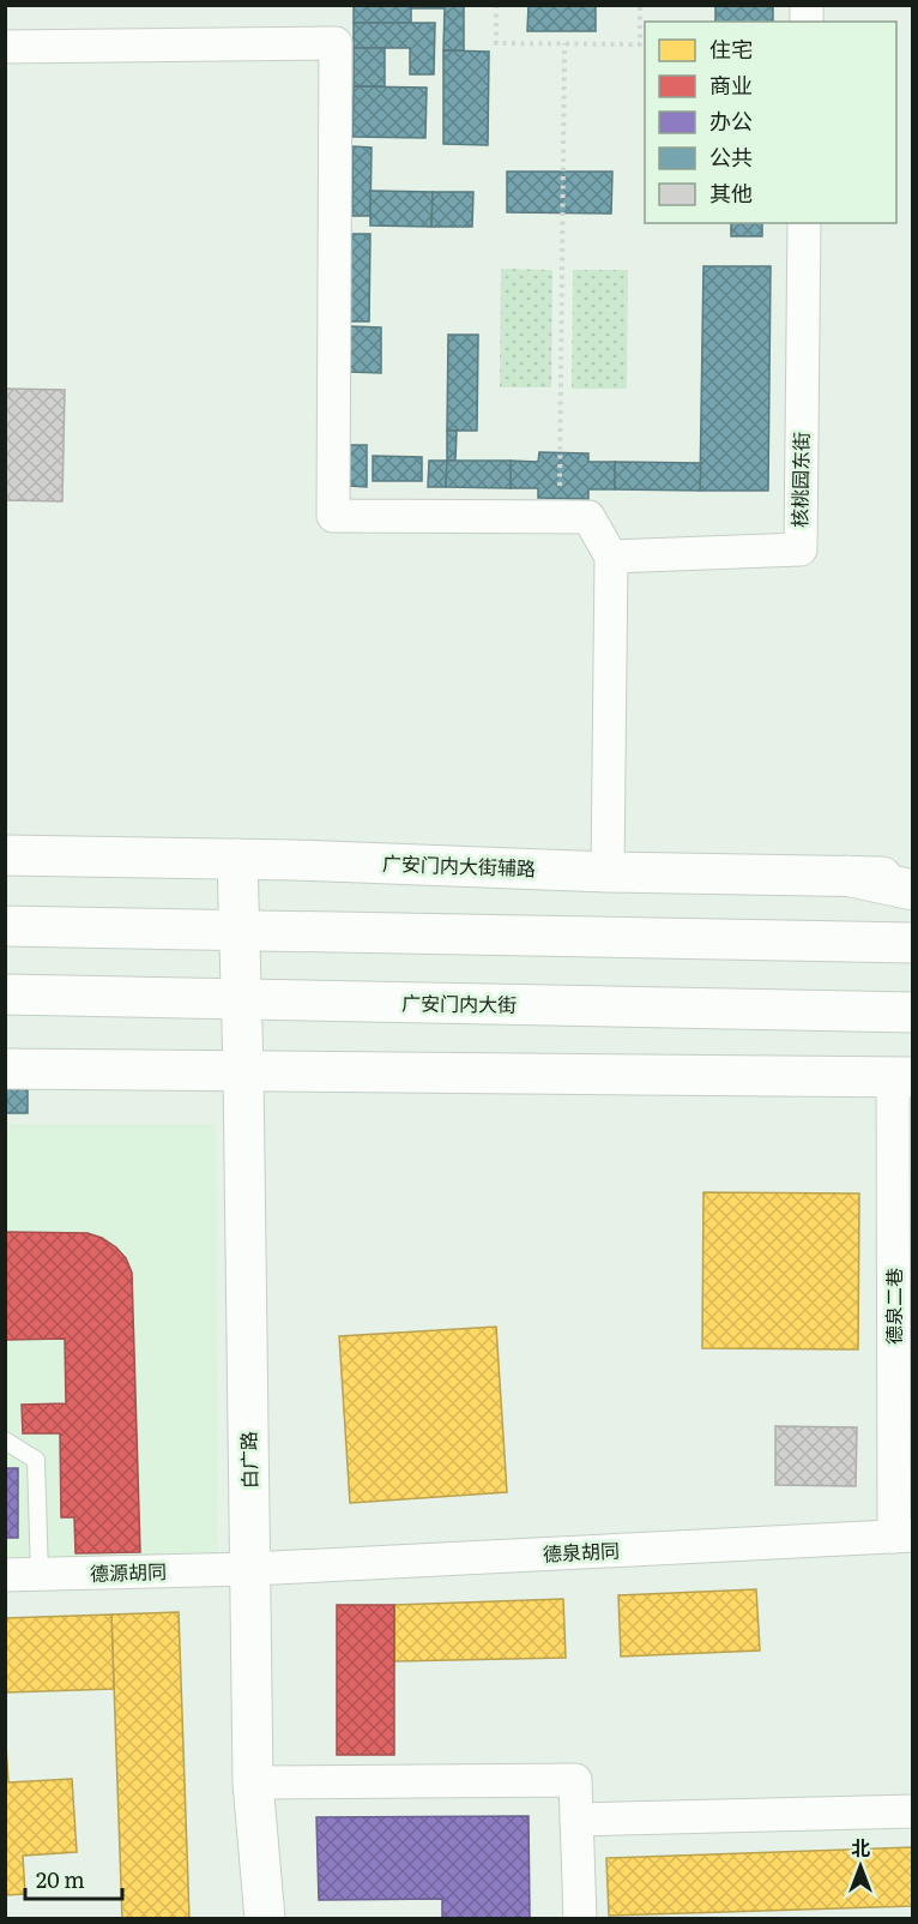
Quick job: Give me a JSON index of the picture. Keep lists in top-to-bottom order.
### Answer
{
  "streets": {
    "main road": ["广安门内大街辅路", "广安门内大街", "白广路"],
    "street": [
      "核桃园东街",
      "德泉二巷",
      "德泉胡同",
      "德源胡同"
    ]
  },
  "crossings": [
    ["广安门内大街辅路", "白广路"],
    ["广安门内大街", "白广路"],
    ["德泉二巷", "德泉胡同"],
    ["白广路", "德泉胡同"],
    ["白广路", "德源胡同"],
    ["德泉胡同", "德源胡同"]
  ],
  "legend": [
    "住宅",
    "商业",
    "办公",
    "公共",
    "其他"
  ],
  "scale_bar": "20 m",
  "north": "top"
}
